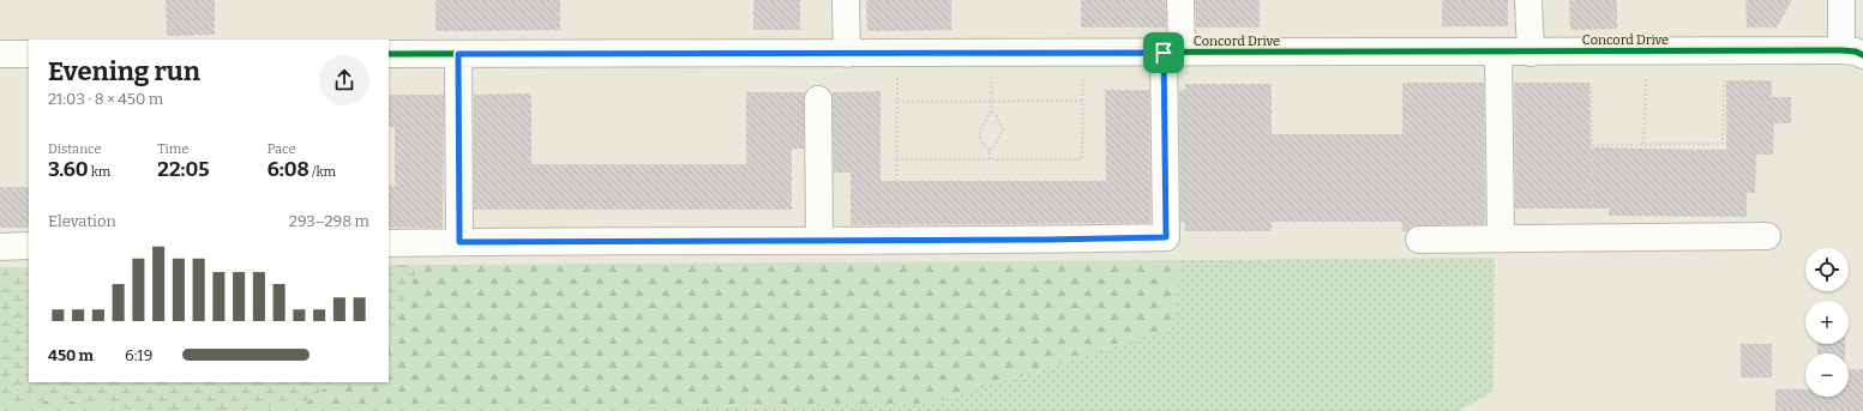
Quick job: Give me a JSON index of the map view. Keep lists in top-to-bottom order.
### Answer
{
  "streets": {
    "street": ["Concord Drive"]
  },
  "page": {
    "heading": ["Evening run", "21:03 · 8 × 450 m"],
    "stats": [
      ["Distance", "3.60 km"],
      ["Time", "22:05"],
      ["Pace", "6:08 /km"]
    ],
    "chart": ["Elevation", "293–298 m"],
    "map_buttons": ["+", "−"],
    "list": [
      {
        "name": "450 m",
        "note": "6:19"
      }
    ]
  }
}
